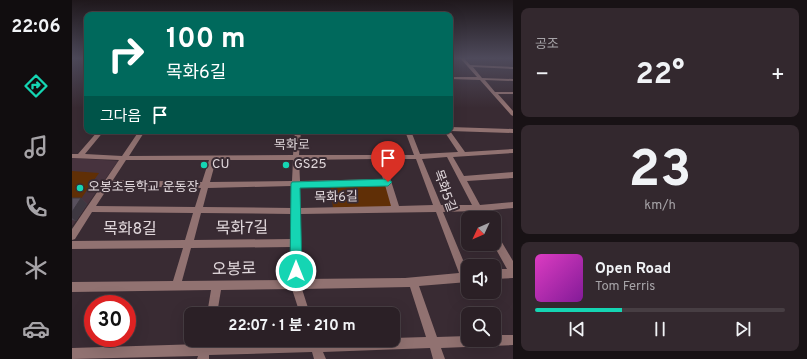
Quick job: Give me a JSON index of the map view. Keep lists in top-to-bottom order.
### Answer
{
  "streets": {
    "street": [
      "목화로",
      "목화5길",
      "목화6길",
      "목화7길",
      "목화8길",
      "오봉로"
    ]
  },
  "crossings": [
    ["목화로", "목화5길"],
    ["목화5길", "목화6길"],
    ["목화6길", "목화7길"],
    ["목화7길", "목화8길"]
  ],
  "places": ["CU", "GS25", "오봉초등학교 운동장"],
  "north": "bottom left",
  "page": {
    "tabs": "22:06",
    "tile": [
      "공조",
      ["23", "km/h"]
    ],
    "turn": ["100 m", "목화6길"],
    "heat": ["−", "22°", "+"],
    "then": "그다음",
    "song": ["Open Road", "Tom Ferris"],
    "limit": "30",
    "trip": "22:07 · 1 분 · 210 m"
  }
}
